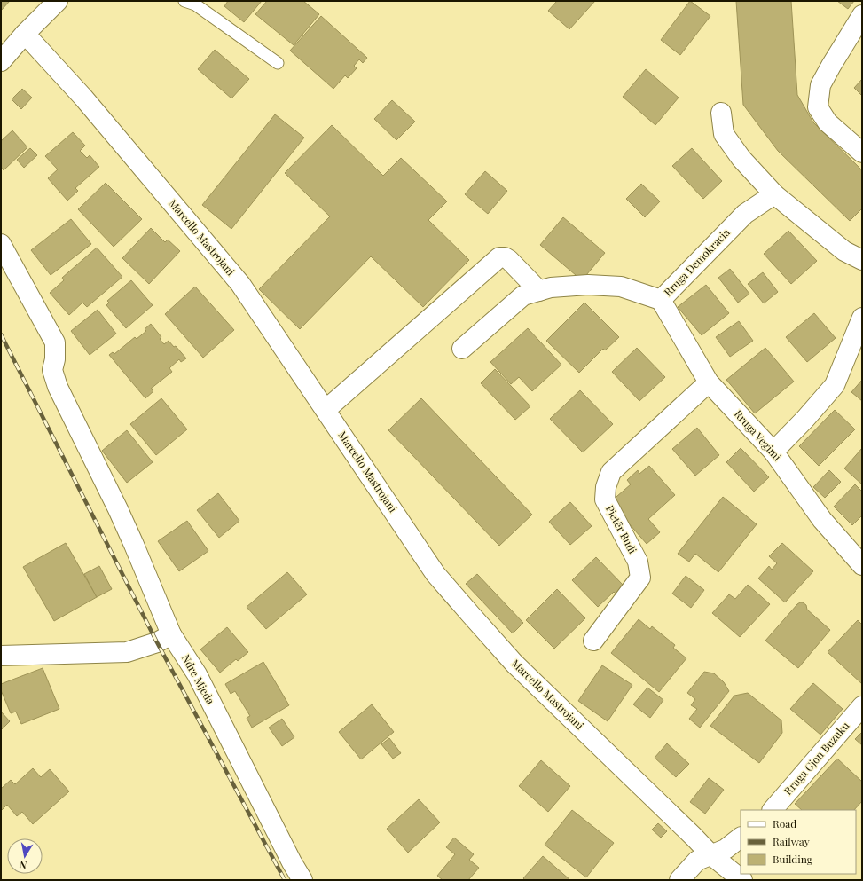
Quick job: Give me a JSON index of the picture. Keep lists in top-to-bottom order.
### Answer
{
  "streets": {
    "street": [
      "Marcello Mastrojani",
      "Rruga Demokracia",
      "Rruga Vegimi",
      "Pjetër Budi",
      "Ndre Mjeda",
      "Rruga Gjon Buzuku"
    ]
  },
  "crossings": [
    ["Rruga Demokracia", "Rruga Vegimi"],
    ["Rruga Vegimi", "Pjetër Budi"]
  ],
  "legend": ["Road", "Railway", "Building"],
  "north": "bottom"
}
